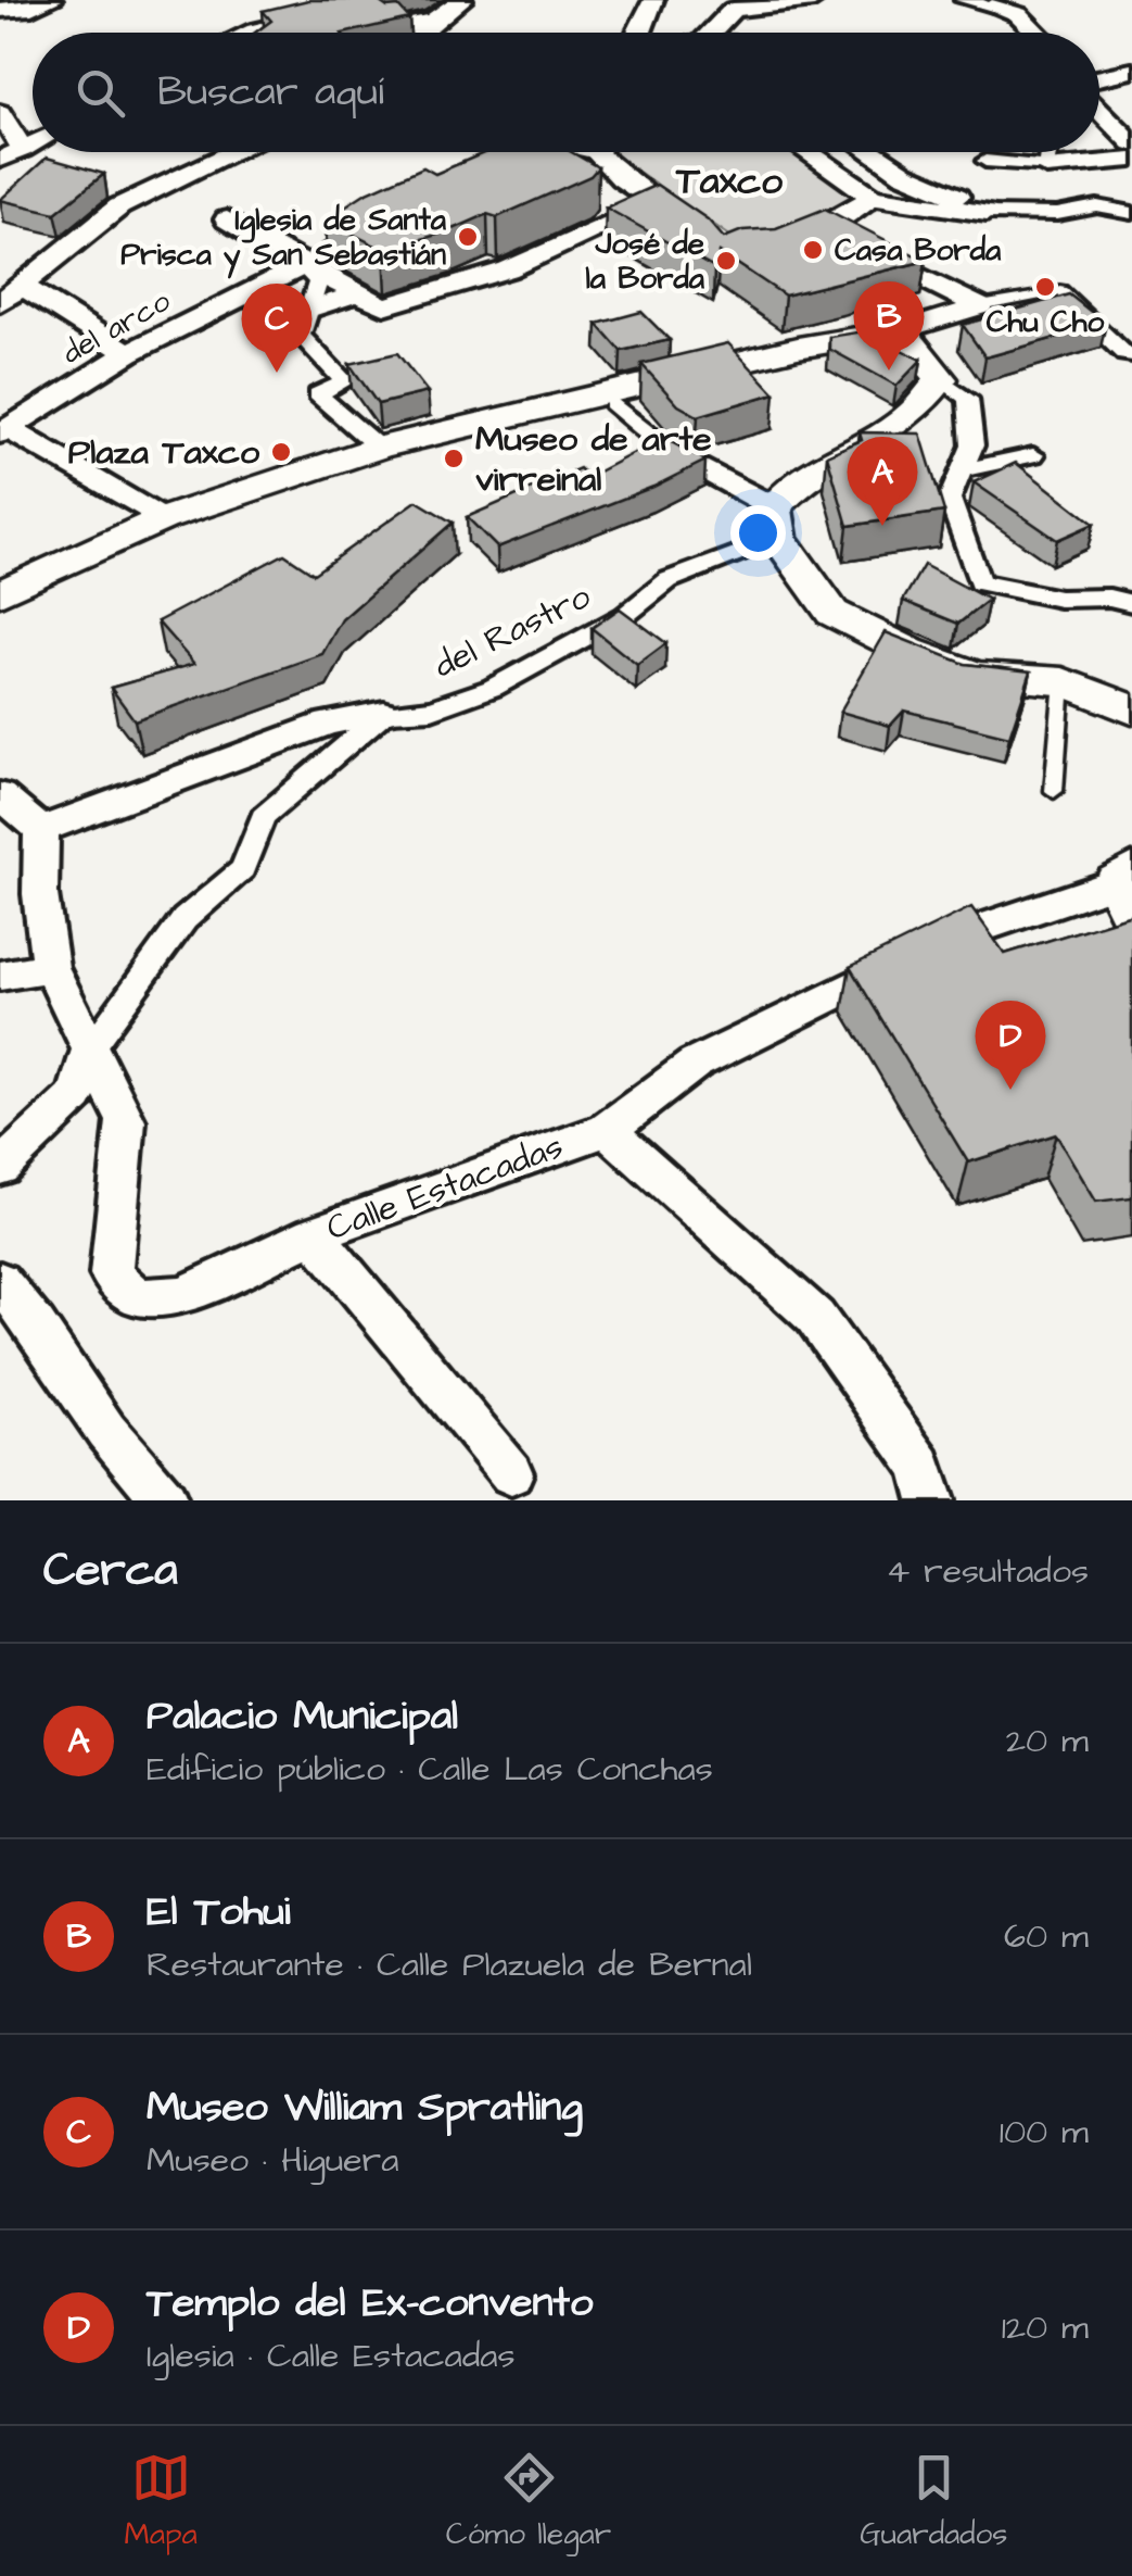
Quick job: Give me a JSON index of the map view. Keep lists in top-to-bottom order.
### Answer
{
  "streets": {
    "street": ["del arco", "del Rastro", "Calle Estacadas"]
  },
  "districts": ["Taxco"],
  "places": [
    "Iglesia de Santa Prisca y San Sebastián",
    "Casa Borda",
    "José de la Borda",
    "Chu Cho",
    "Plaza Taxco",
    "Museo de arte virreinal"
  ],
  "page": {
    "search": "Buscar aquí",
    "pins": [
      "B",
      "C",
      "A",
      "D"
    ],
    "heading": ["Cerca", "4 resultados"],
    "list": [
      {
        "mark": "A",
        "name": "Palacio Municipal",
        "note": "Edificio público · Calle Las Conchas",
        "value": "20 m"
      },
      {
        "mark": "B",
        "name": "El Tohui",
        "note": "Restaurante · Calle Plazuela de Bernal",
        "value": "60 m"
      },
      {
        "mark": "C",
        "name": "Museo William Spratling",
        "note": "Museo · Higuera",
        "value": "100 m"
      },
      {
        "mark": "D",
        "name": "Templo del Ex-convento",
        "note": "Iglesia · Calle Estacadas",
        "value": "120 m"
      }
    ],
    "nav": ["Mapa", "Cómo llegar", "Guardados"]
  }
}
